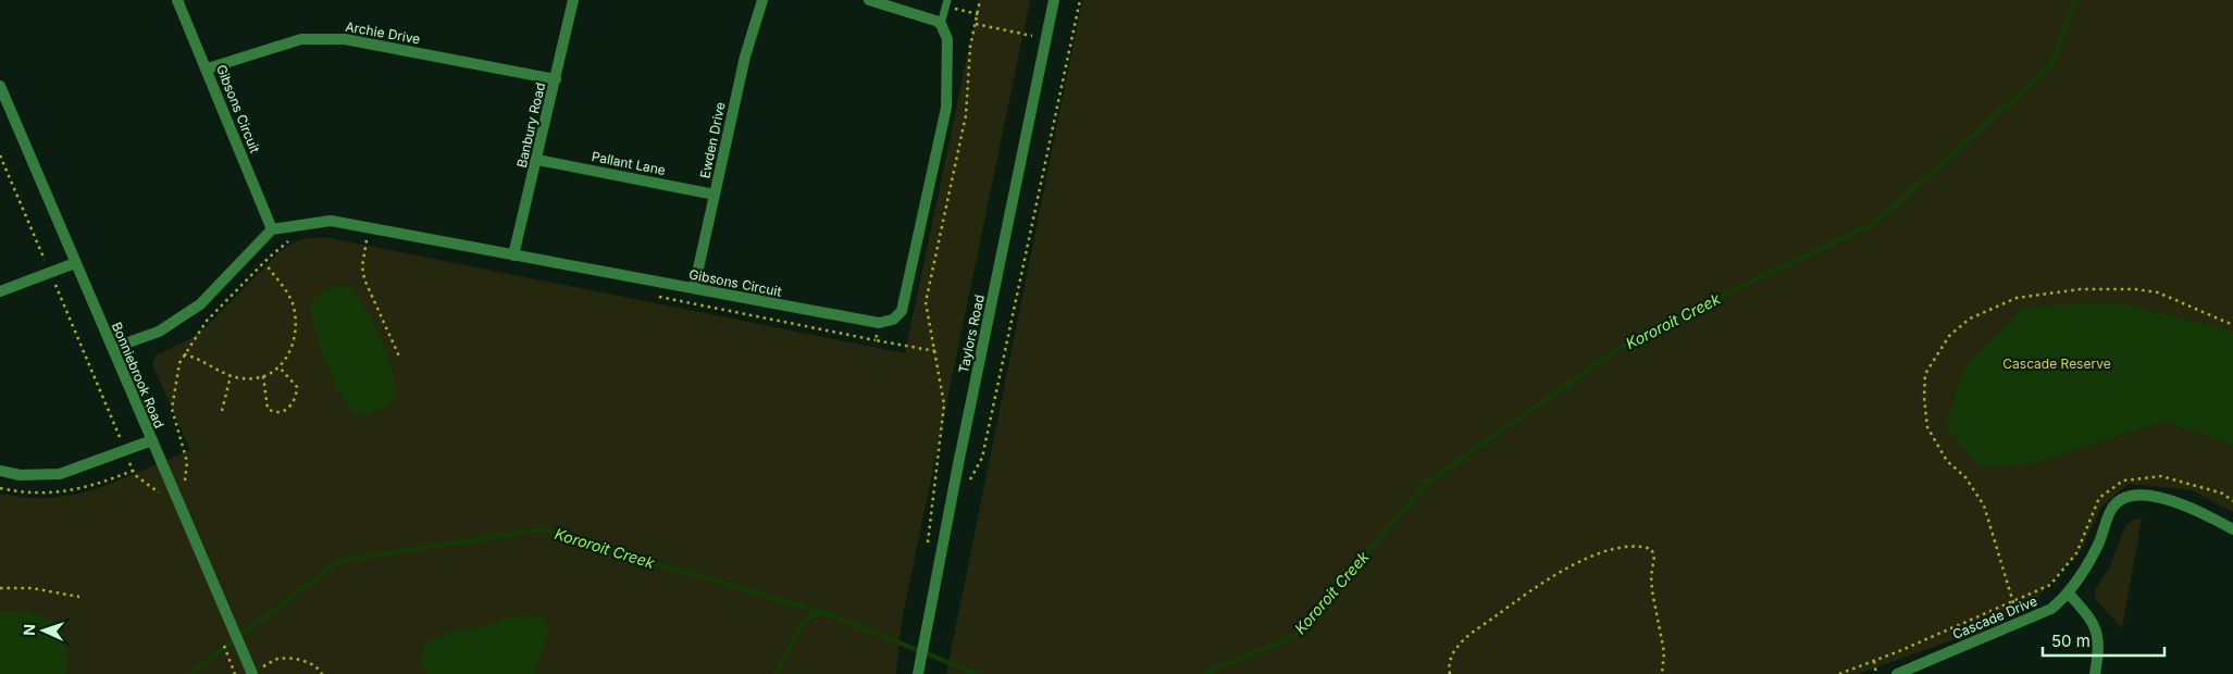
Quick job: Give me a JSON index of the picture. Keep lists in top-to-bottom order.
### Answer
{
  "streets": {
    "street": [
      "Archie Drive",
      "Gibsons Circuit",
      "Banbury Road",
      "Ewden Drive",
      "Pallant Lane",
      "Taylors Road",
      "Bonniebrook Road",
      "Cascade Drive"
    ]
  },
  "crossings": [
    ["Archie Drive", "Gibsons Circuit"],
    ["Archie Drive", "Banbury Road"],
    ["Gibsons Circuit", "Banbury Road"],
    ["Gibsons Circuit", "Ewden Drive"],
    ["Banbury Road", "Pallant Lane"],
    ["Ewden Drive", "Pallant Lane"]
  ],
  "water": ["Kororoit Creek"],
  "parks": ["Cascade Reserve"],
  "scale_bar": "50 m",
  "north": "left"
}
